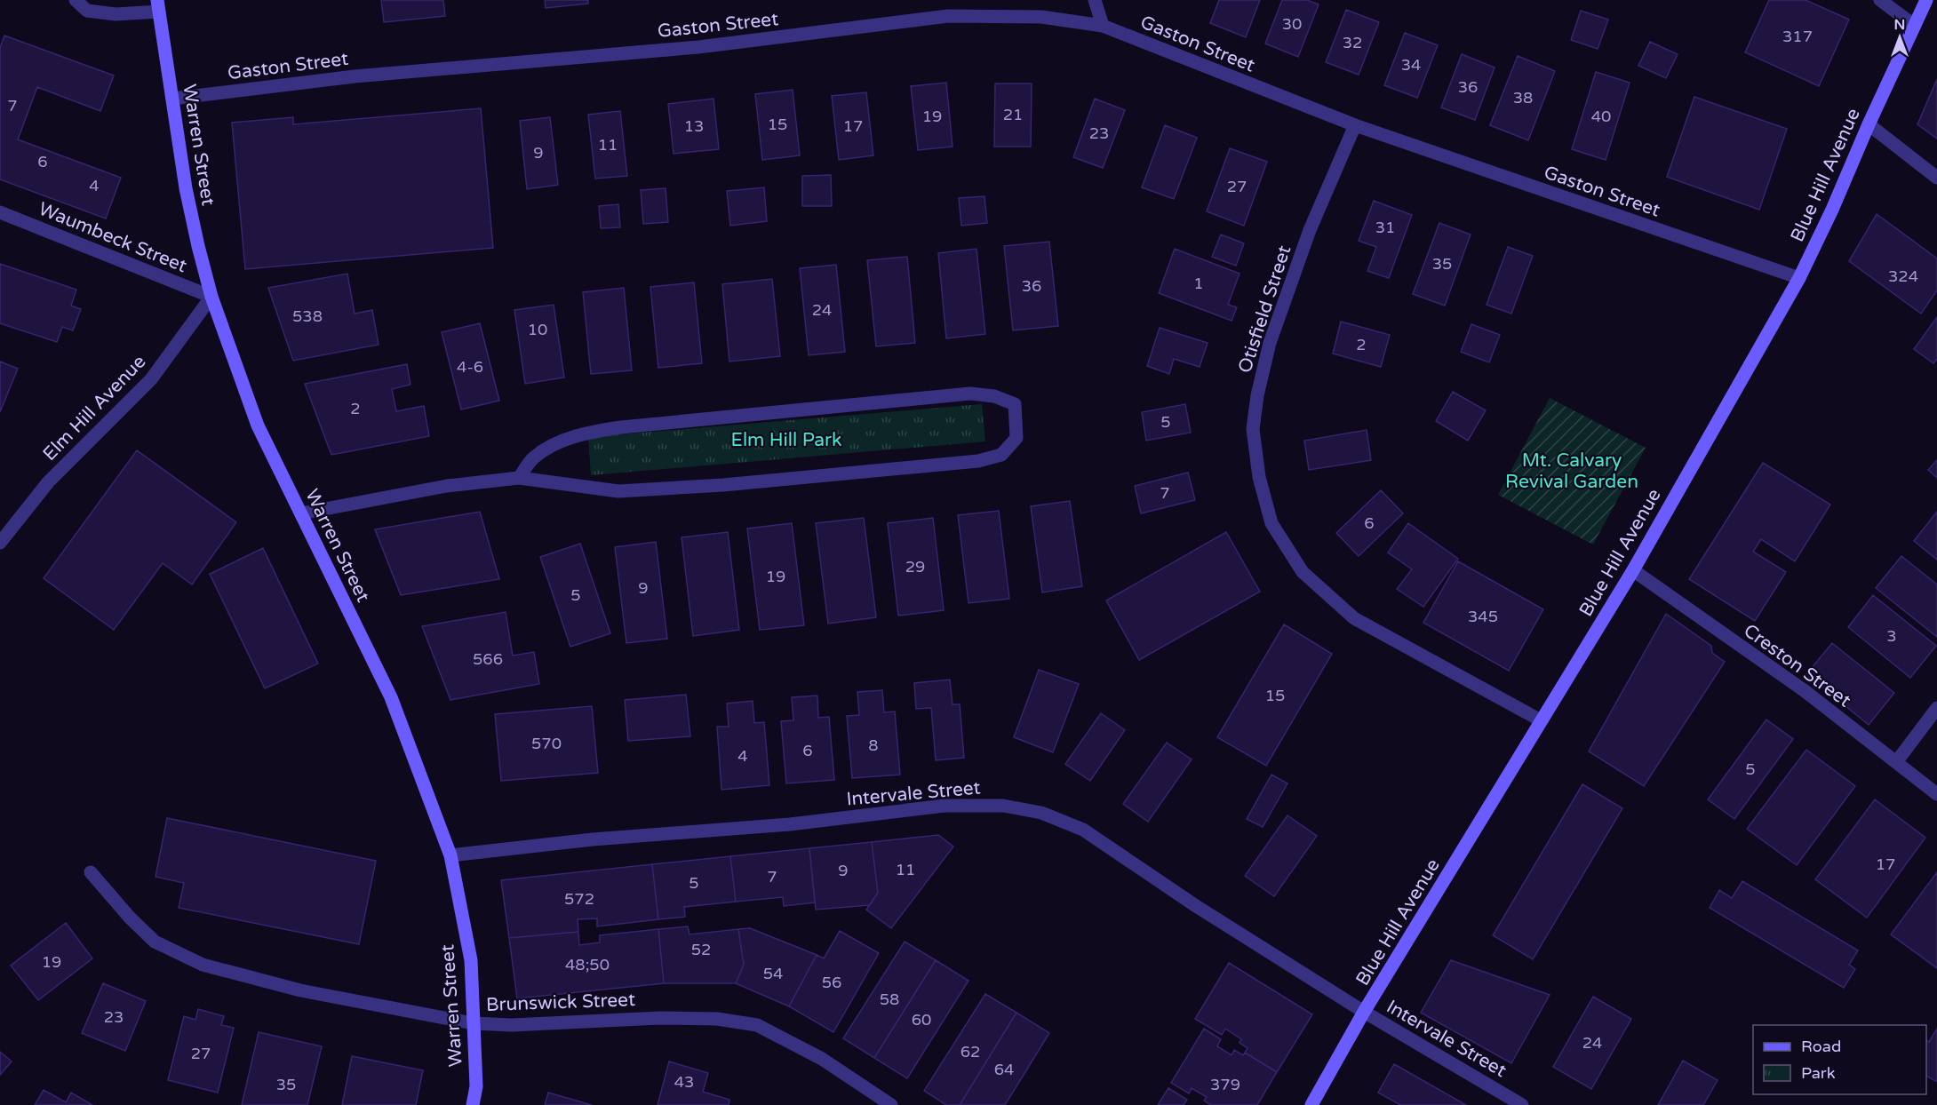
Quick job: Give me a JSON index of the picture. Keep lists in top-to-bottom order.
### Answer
{
  "streets": {
    "main road": ["Warren Street", "Blue Hill Avenue"],
    "street": [
      "Gaston Street",
      "Waumbeck Street",
      "Otisfield Street",
      "Elm Hill Avenue",
      "Creston Street",
      "Intervale Street",
      "Brunswick Street"
    ]
  },
  "crossings": [
    ["Gaston Street", "Warren Street"],
    ["Gaston Street", "Blue Hill Avenue"],
    ["Gaston Street", "Otisfield Street"],
    ["Warren Street", "Waumbeck Street"],
    ["Warren Street", "Elm Hill Avenue"],
    ["Warren Street", "Intervale Street"],
    ["Warren Street", "Brunswick Street"],
    ["Blue Hill Avenue", "Otisfield Street"],
    ["Blue Hill Avenue", "Creston Street"],
    ["Blue Hill Avenue", "Intervale Street"],
    ["Waumbeck Street", "Elm Hill Avenue"]
  ],
  "parks": ["Elm Hill Park", "Mt. Calvary Revival Garden"],
  "house_numbers": [
    "30",
    "317",
    "32",
    "34",
    "36",
    "38",
    "7",
    "21",
    "19",
    "40",
    "15",
    "13",
    "17",
    "23",
    "11",
    "9",
    "6",
    "4",
    "27",
    "31",
    "35",
    "324",
    "1",
    "36",
    "24",
    "538",
    "10",
    "2",
    "4-6",
    "2",
    "5",
    "7",
    "6",
    "29",
    "19",
    "9",
    "5",
    "345",
    "3",
    "566",
    "15",
    "570",
    "8",
    "6",
    "4",
    "5",
    "17",
    "11",
    "9",
    "7",
    "5",
    "572",
    "52",
    "19",
    "48;50",
    "54",
    "56",
    "58",
    "23",
    "60",
    "24",
    "62",
    "27",
    "64",
    "43",
    "35",
    "379"
  ],
  "legend": ["Road", "Park"],
  "north": "top"
}
